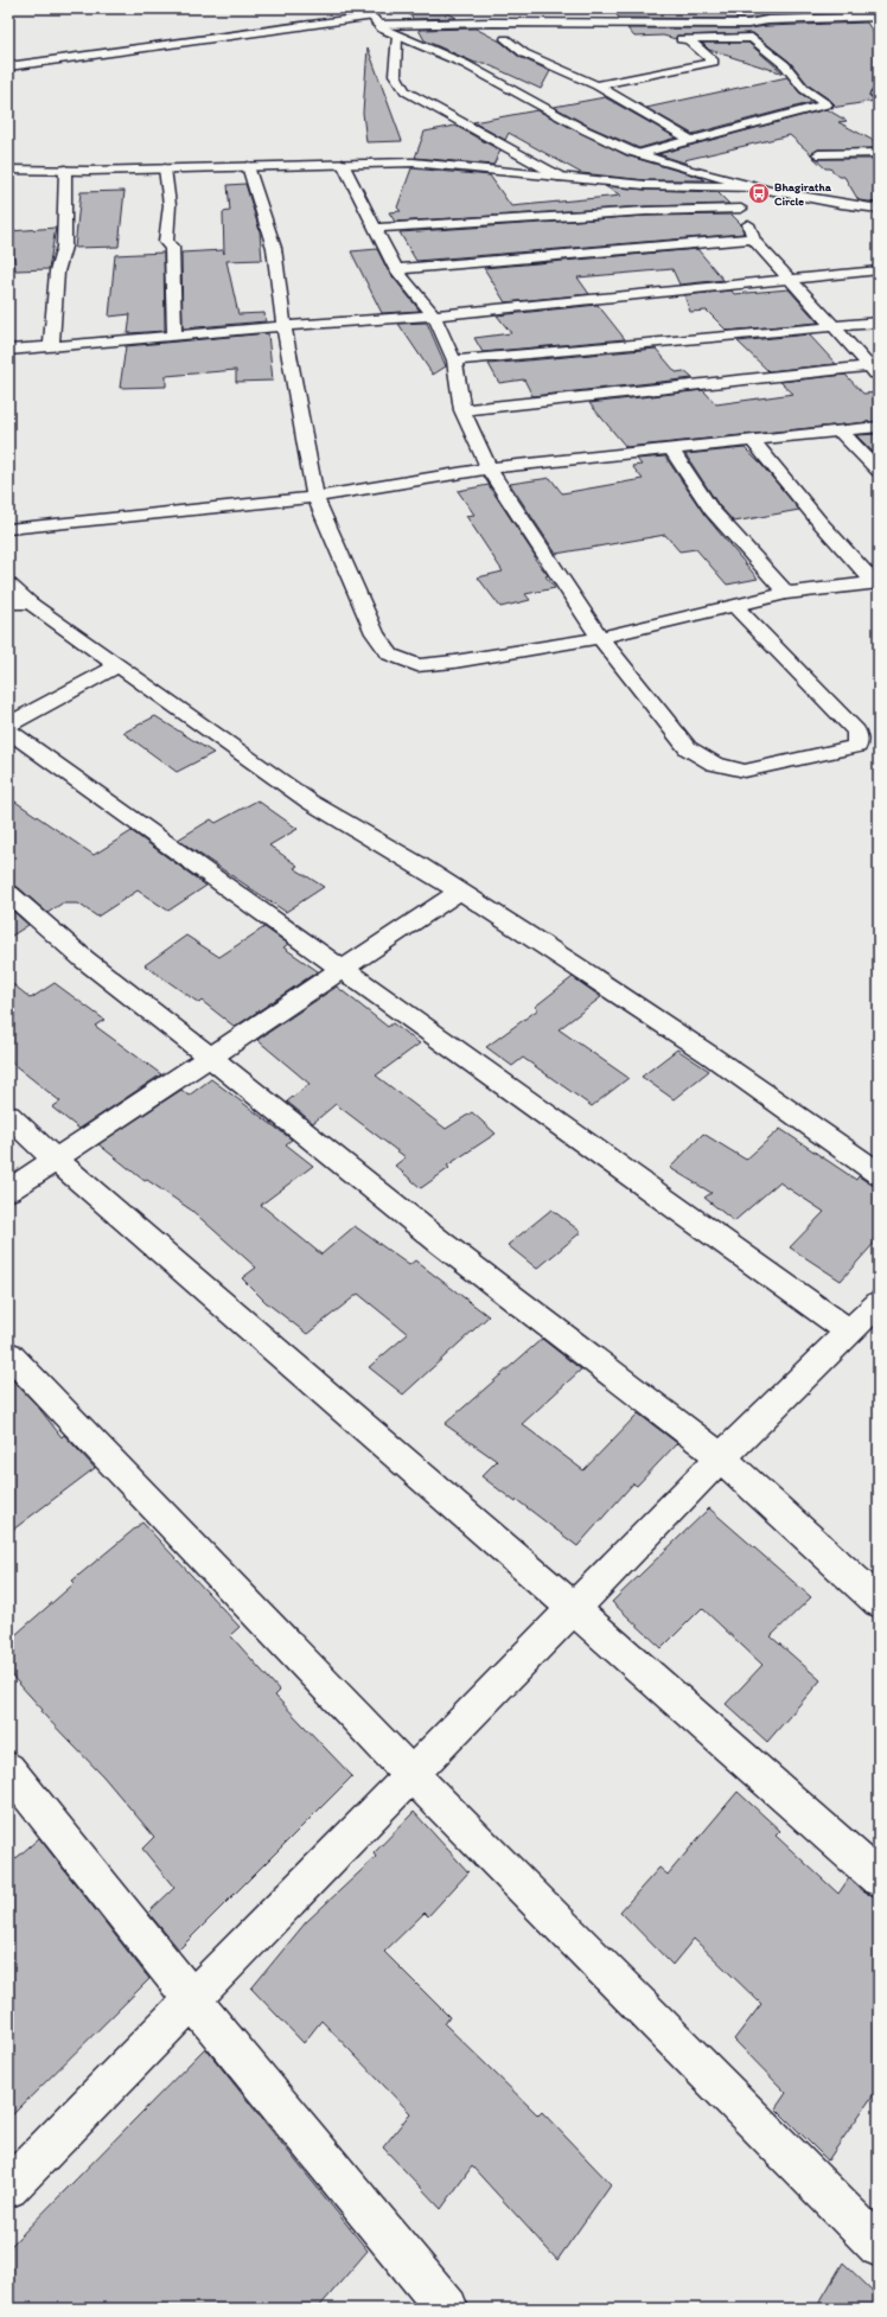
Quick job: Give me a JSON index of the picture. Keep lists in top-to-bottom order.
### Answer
{
  "places": {
    "bus stop": ["Bhagiratha Circle"]
  }
}
